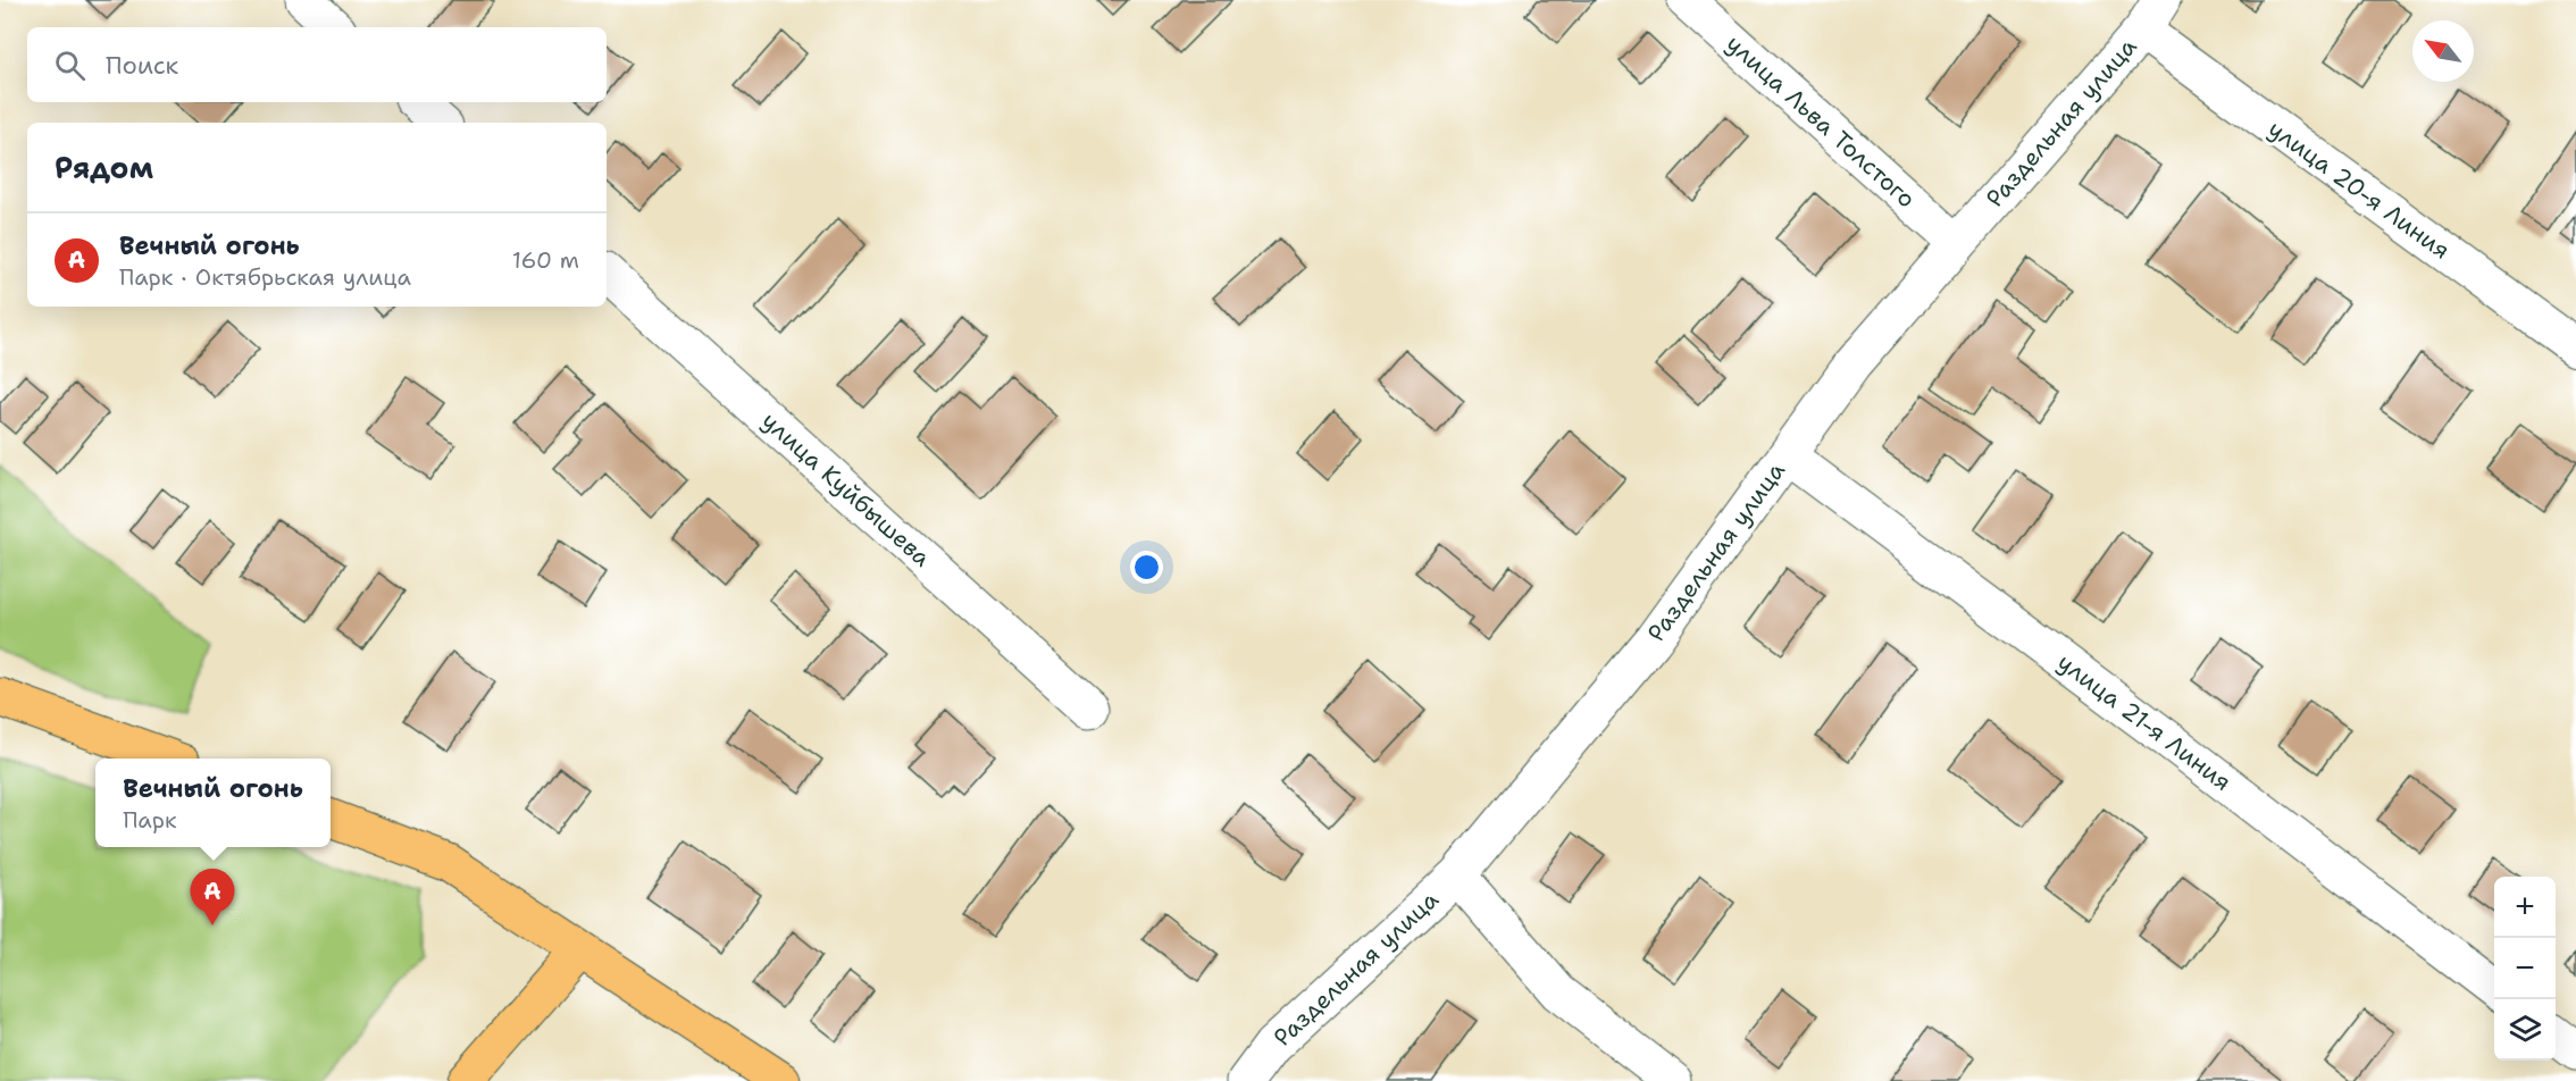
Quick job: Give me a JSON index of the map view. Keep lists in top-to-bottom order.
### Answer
{
  "streets": {
    "street": [
      "улица Льва Толстого",
      "Раздельная улица",
      "улица 20-я Линия",
      "улица Куйбышева",
      "улица 21-я Линия"
    ]
  },
  "crossings": [
    ["улица Льва Толстого", "Раздельная улица"],
    ["Раздельная улица", "улица 20-я Линия"],
    ["Раздельная улица", "улица 21-я Линия"]
  ],
  "north": "top left",
  "page": {
    "search": "Поиск",
    "heading": "Рядом",
    "list": [
      {
        "mark": "A",
        "name": "Вечный огонь",
        "note": "Парк · Октябрьская улица",
        "value": "160 m"
      }
    ],
    "popup": ["Вечный огонь", "Парк"],
    "pins": "A",
    "map_buttons": ["+", "−"]
  }
}
